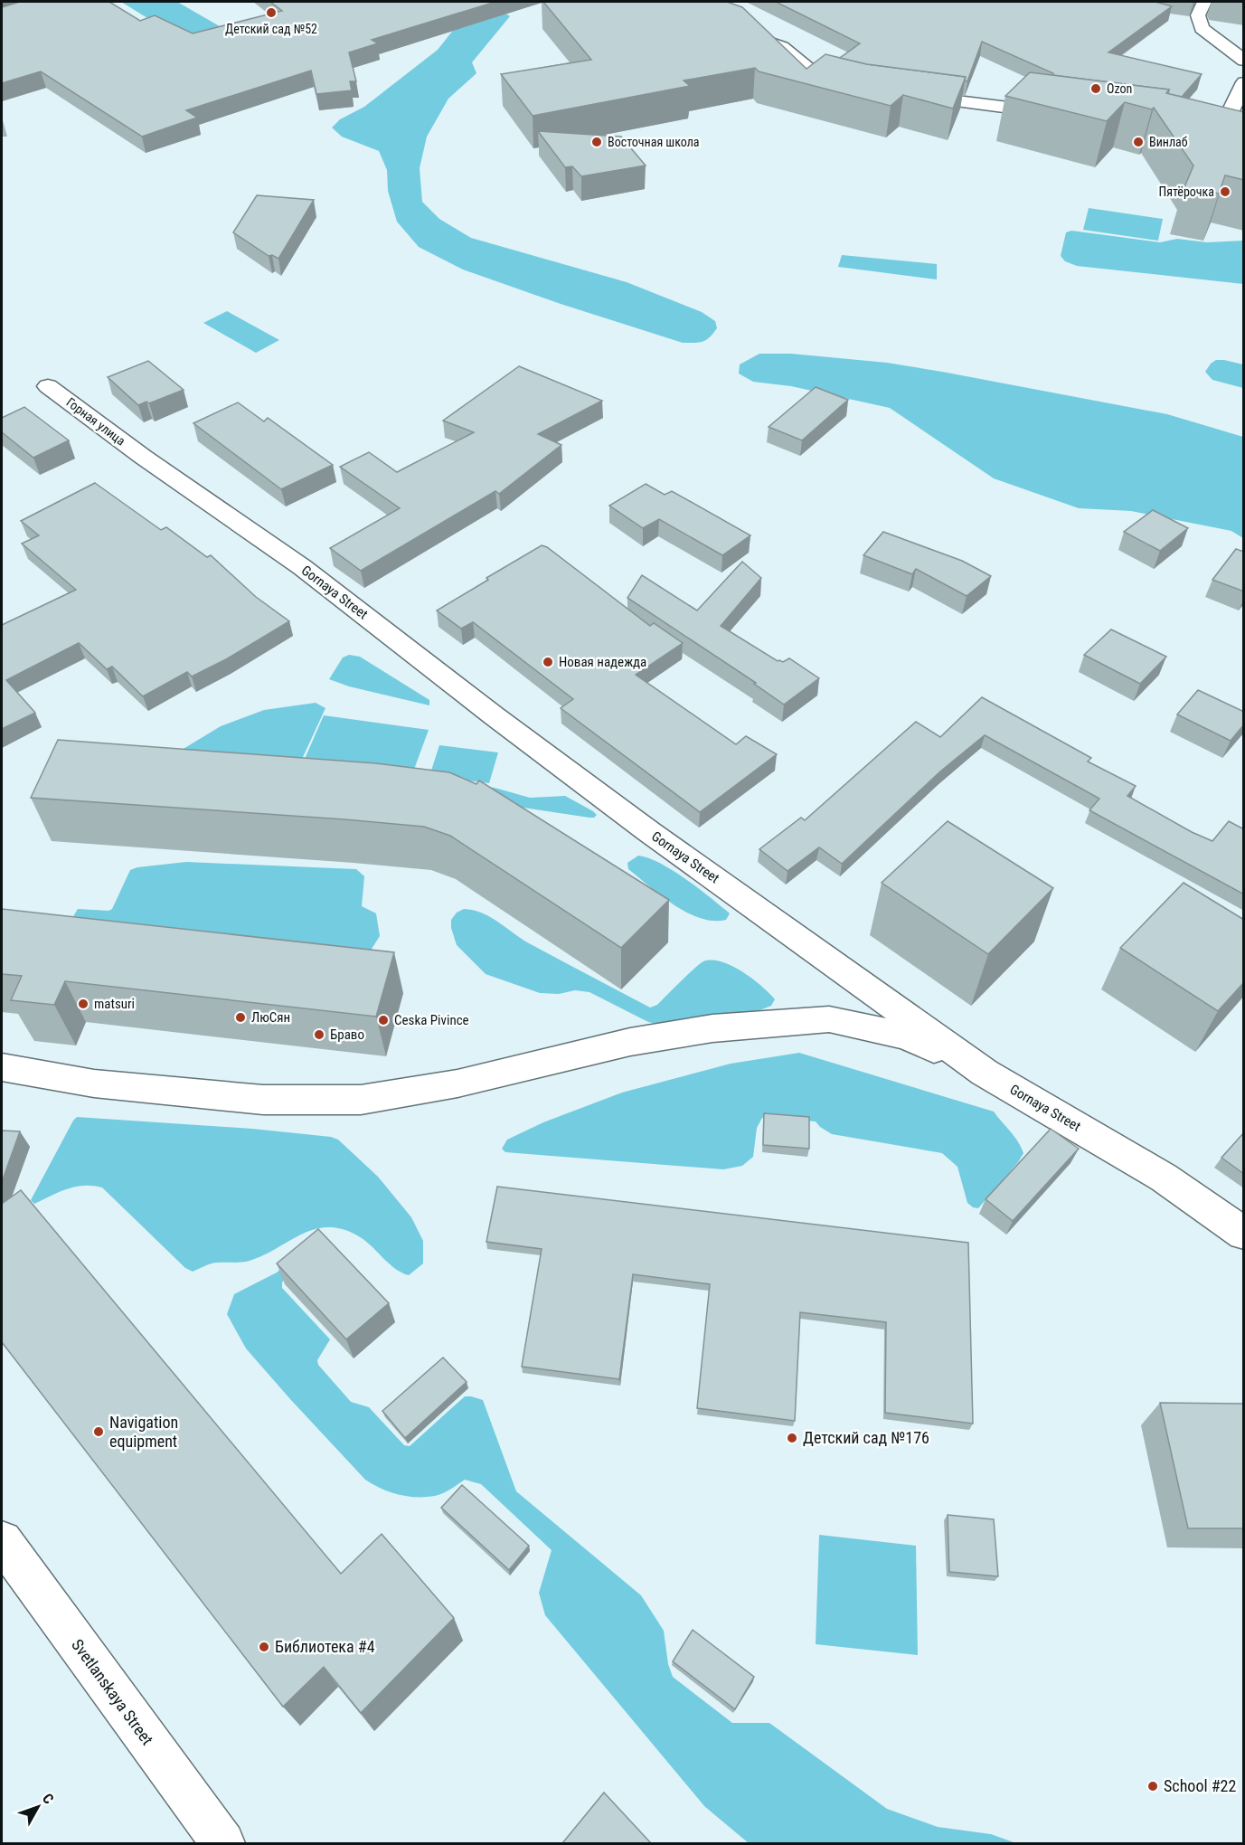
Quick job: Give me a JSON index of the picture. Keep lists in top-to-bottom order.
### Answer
{
  "streets": {
    "street": ["Gornaya Street", "Svetlanskaya Street"]
  },
  "places": [
    "Детский сад №52",
    "Ozon",
    "Восточная школа",
    "Винлаб",
    "Пятёрочка",
    "Новая надежда",
    "matsuri",
    "ЛюСян",
    "Ceska Pivince",
    "Браво",
    "Navigation equipment",
    "Детский сад №176",
    "Библиотека #4",
    "School #22"
  ],
  "north": "top right"
}
